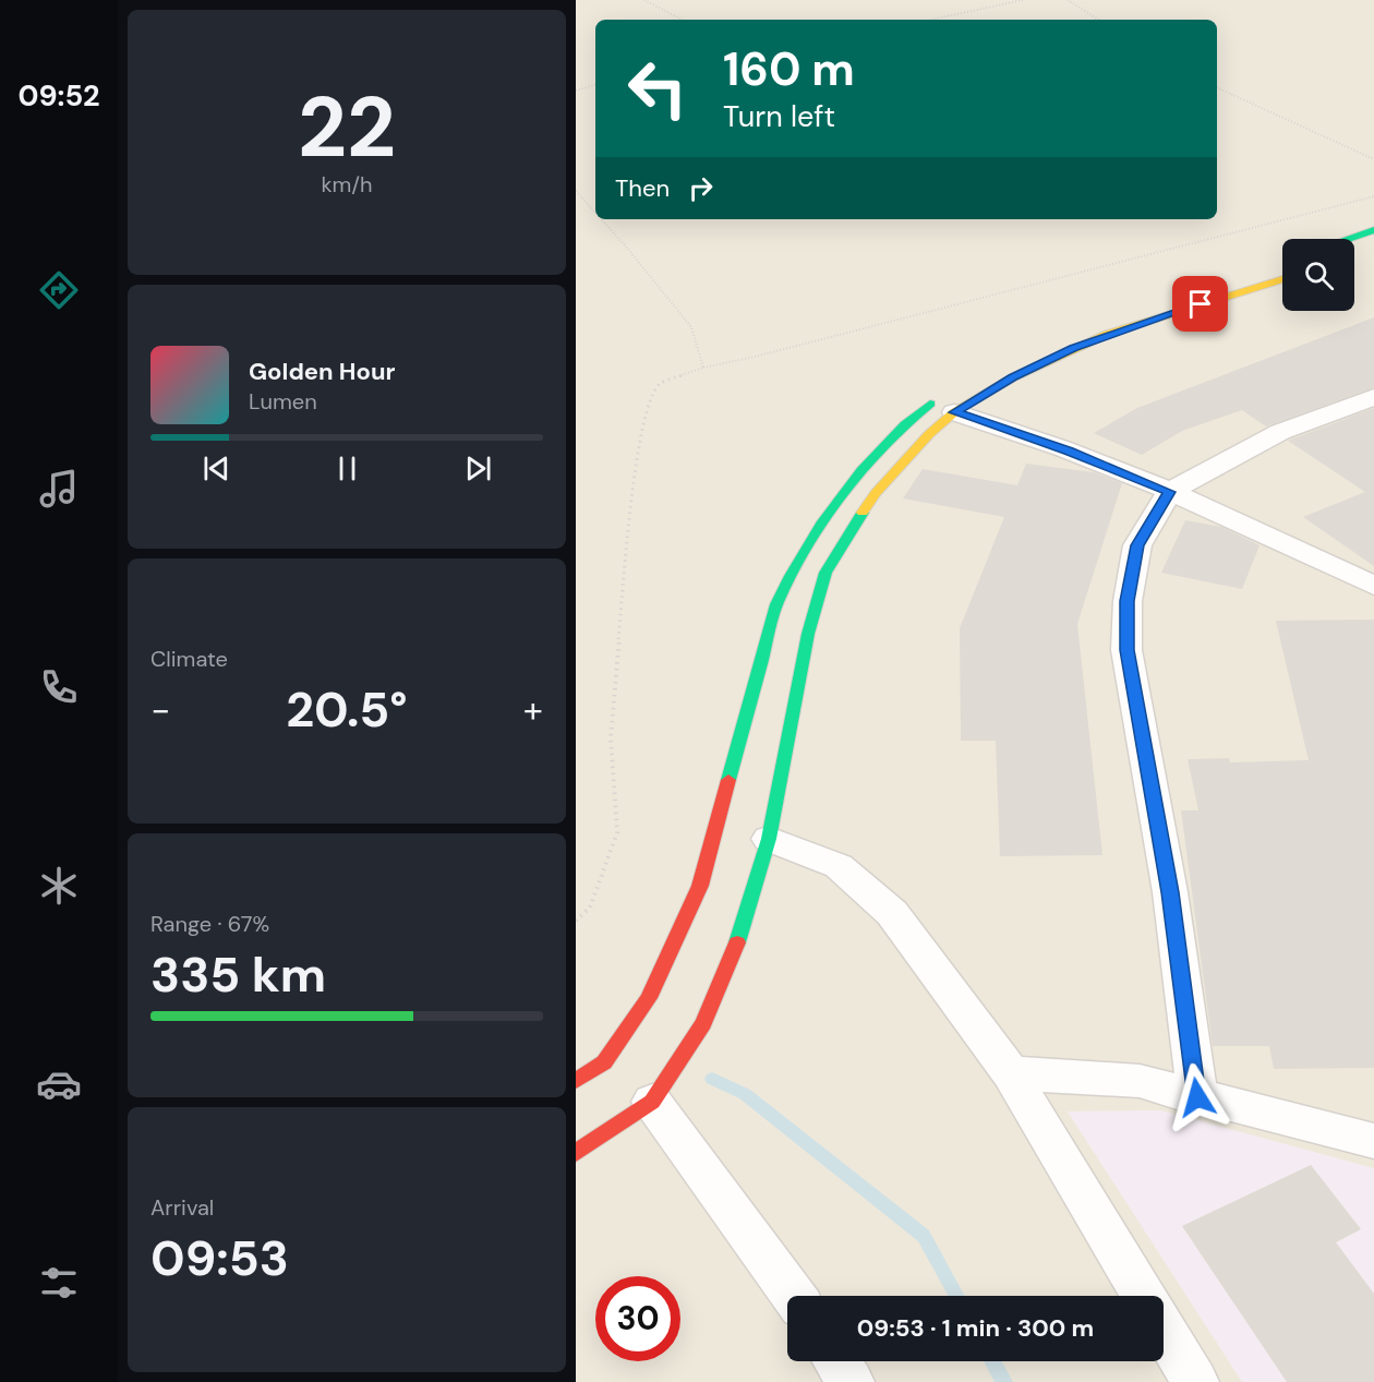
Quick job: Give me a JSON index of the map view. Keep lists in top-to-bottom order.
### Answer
{
  "page": {
    "tabs": "09:52",
    "tile": [
      ["22", "km/h"],
      "Climate",
      ["Range · 67%", "335 km"],
      ["Arrival", "09:53"]
    ],
    "turn": ["160 m", "Turn left"],
    "then": "Then",
    "song": ["Golden Hour", "Lumen"],
    "heat": ["−", "20.5°", "+"],
    "limit": "30",
    "trip": "09:53 · 1 min · 300 m"
  }
}
